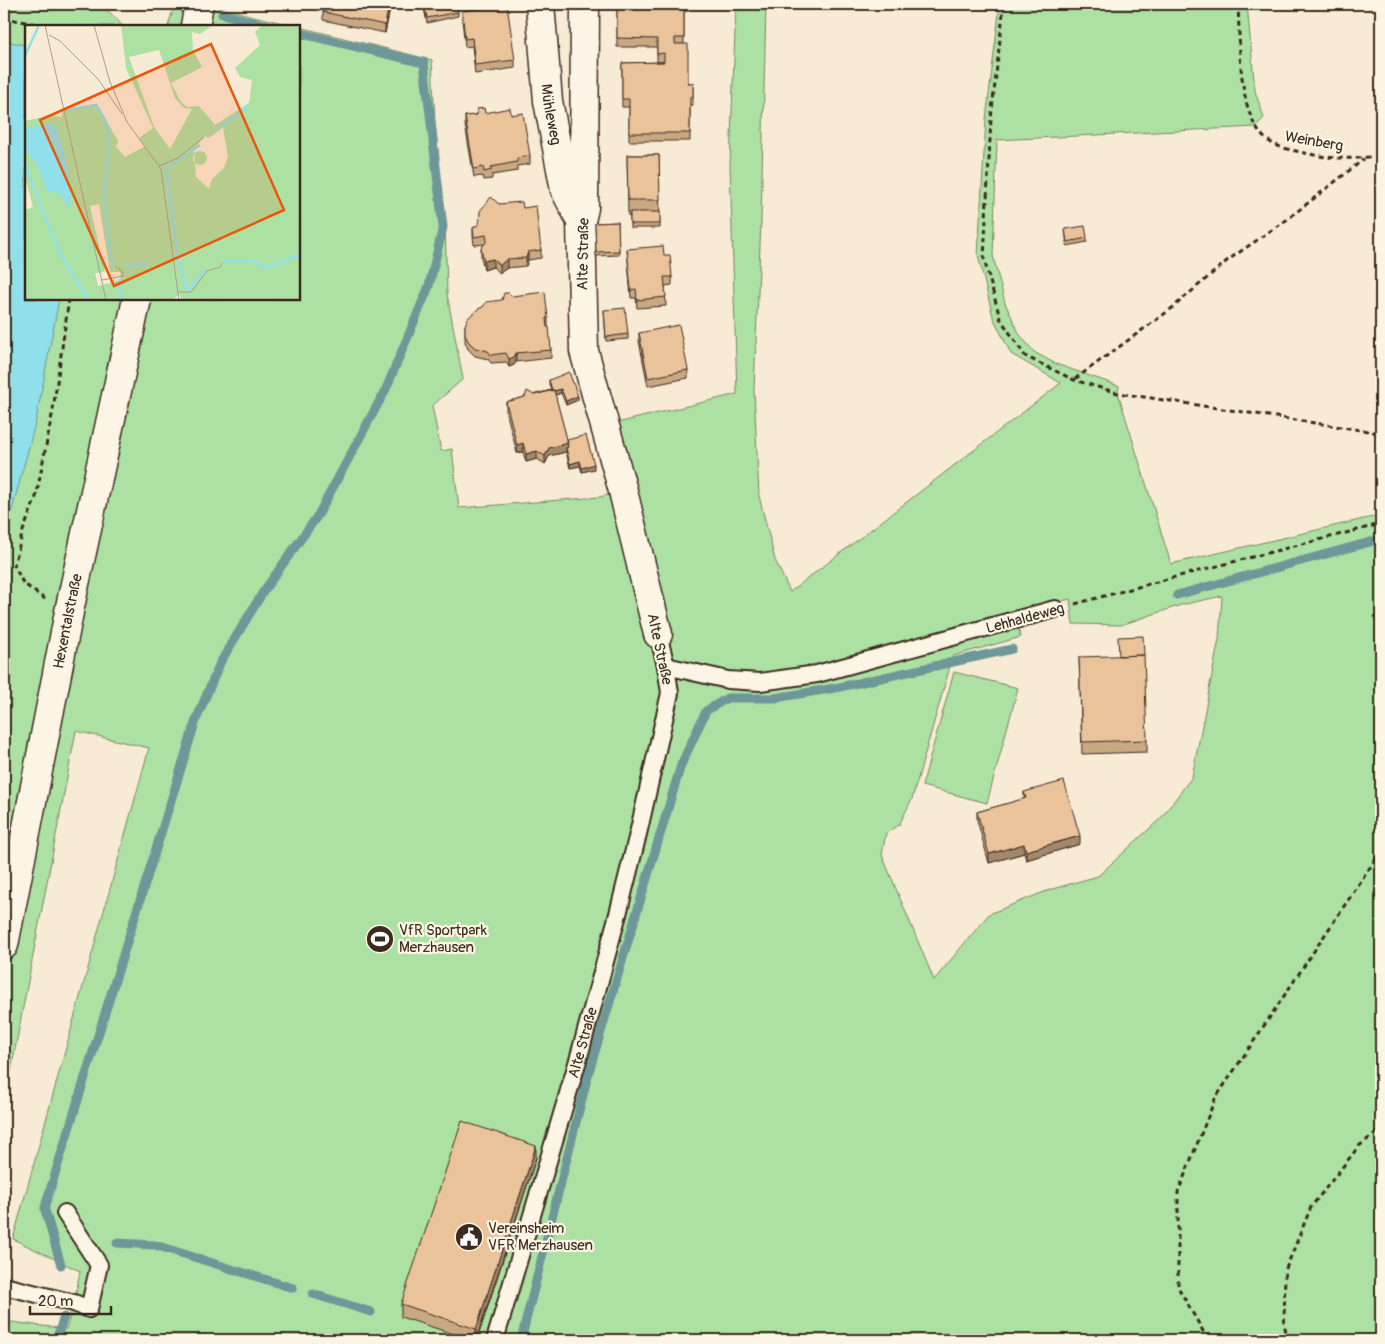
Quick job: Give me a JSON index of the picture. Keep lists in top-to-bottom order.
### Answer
{
  "streets": {
    "street": ["Mühleweg", "Alte Straße", "Hexentalstraße"],
    "lane": ["Lehhaldeweg"],
    "path": ["Weinberg"]
  },
  "crossings": [
    ["Mühleweg", "Alte Straße"],
    ["Alte Straße", "Lehhaldeweg"]
  ],
  "places": {
    "sports": ["VfR Sportpark Merzhausen"],
    "public building": ["Vereinsheim VFR Merzhausen"]
  },
  "scale_bar": "20 m"
}
